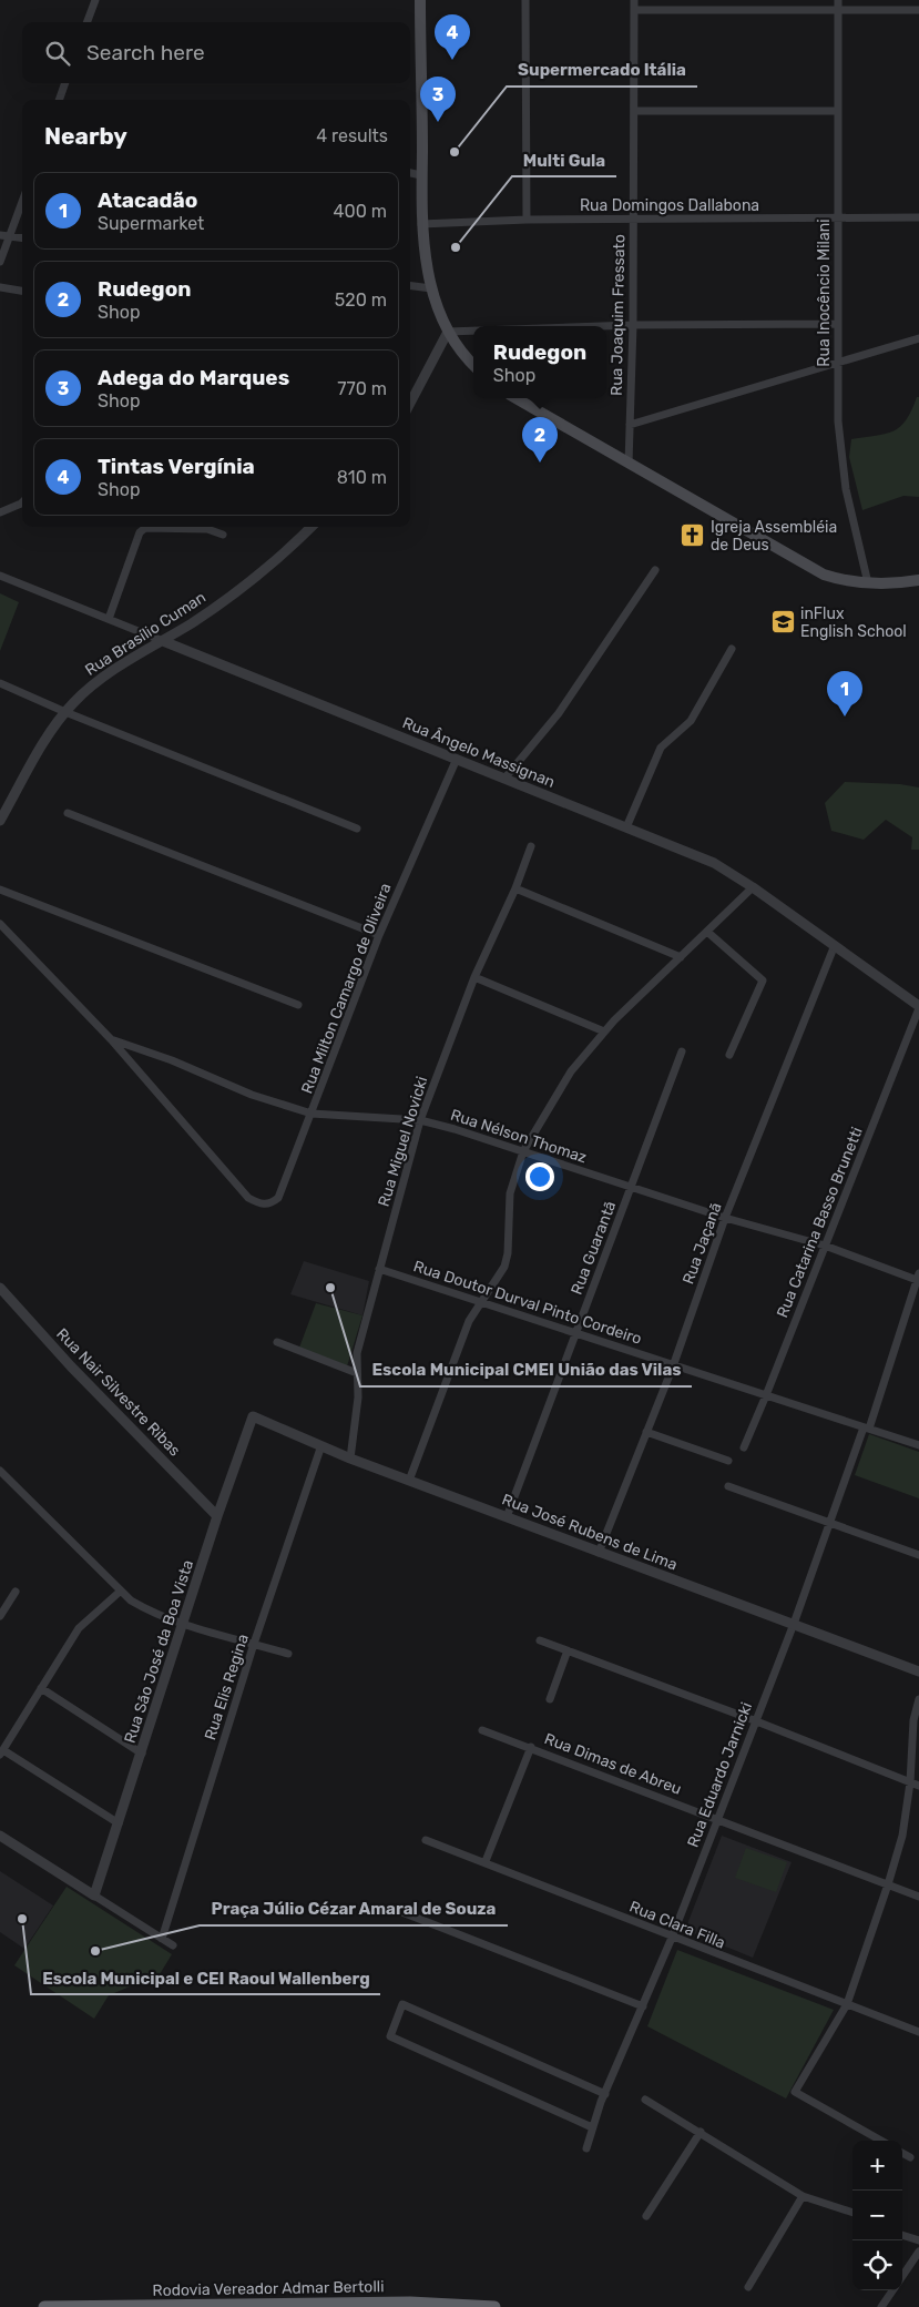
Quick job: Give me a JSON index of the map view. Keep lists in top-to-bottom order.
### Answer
{
  "streets": {
    "highway": ["Rodovia Vereador Admar Bertolli"],
    "street": [
      "Rua Domingos Dallabona",
      "Rua Inocêncio Milani",
      "Rua Joaquim Fressato",
      "Rua Brasílio Cuman",
      "Rua Ângelo Massignan",
      "Rua Milton Camargo de Oliveira",
      "Rua Nélson Thomaz",
      "Rua Miguel Novicki",
      "Rua Catarina Basso Brunetti",
      "Rua Jaçanã",
      "Rua Guarantã",
      "Rua Doutor Durval Pinto Cordeiro",
      "Rua Nair Silvestre Ribas",
      "Rua José Rubens de Lima",
      "Rua São José da Boa Vista",
      "Rua Elis Regina",
      "Rua Dimas de Abreu",
      "Rua Eduardo Jarnicki",
      "Rua Clara Filla"
    ]
  },
  "crossings": [
    ["Rua Domingos Dallabona", "Rua Inocêncio Milani"],
    ["Rua Domingos Dallabona", "Rua Joaquim Fressato"],
    ["Rua Brasílio Cuman", "Rua Ângelo Massignan"],
    ["Rua Ângelo Massignan", "Rua Milton Camargo de Oliveira"],
    ["Rua Ângelo Massignan", "Rua Catarina Basso Brunetti"],
    ["Rua Ângelo Massignan", "Rua Jaçanã"],
    ["Rua Milton Camargo de Oliveira", "Rua Nélson Thomaz"],
    ["Rua Nélson Thomaz", "Rua Miguel Novicki"],
    ["Rua Nélson Thomaz", "Rua Catarina Basso Brunetti"],
    ["Rua Nélson Thomaz", "Rua Jaçanã"],
    ["Rua Nélson Thomaz", "Rua Guarantã"],
    ["Rua Nélson Thomaz", "Rua Eduardo Jarnicki"],
    ["Rua Miguel Novicki", "Rua Doutor Durval Pinto Cordeiro"],
    ["Rua Miguel Novicki", "Rua José Rubens de Lima"],
    ["Rua Catarina Basso Brunetti", "Rua Doutor Durval Pinto Cordeiro"],
    ["Rua Jaçanã", "Rua Doutor Durval Pinto Cordeiro"],
    ["Rua Jaçanã", "Rua José Rubens de Lima"],
    ["Rua Guarantã", "Rua Doutor Durval Pinto Cordeiro"],
    ["Rua Guarantã", "Rua José Rubens de Lima"],
    ["Rua Doutor Durval Pinto Cordeiro", "Rua Eduardo Jarnicki"],
    ["Rua Nair Silvestre Ribas", "Rua São José da Boa Vista"],
    ["Rua José Rubens de Lima", "Rua São José da Boa Vista"],
    ["Rua José Rubens de Lima", "Rua Elis Regina"],
    ["Rua José Rubens de Lima", "Rua Eduardo Jarnicki"],
    ["Rua Dimas de Abreu", "Rua Eduardo Jarnicki"],
    ["Rua Eduardo Jarnicki", "Rua Clara Filla"]
  ],
  "places": {
    "other": [
      "Supermercado Itália",
      "Multi Gula",
      "Escola Municipal CMEI União das Vilas",
      "Escola Municipal e CEI Raoul Wallenberg",
      "Praça Júlio Cézar Amaral de Souza"
    ],
    "church": ["Igreja Assembléia de Deus"],
    "school or university": ["inFlux English School"]
  },
  "page": {
    "pins": [
      "4",
      "3",
      "2",
      "1"
    ],
    "search": "Search here",
    "heading": ["Nearby", "4 results"],
    "list": [
      {
        "mark": "1",
        "name": "Atacadão",
        "note": "Supermarket",
        "value": "400 m"
      },
      {
        "mark": "2",
        "name": "Rudegon",
        "note": "Shop",
        "value": "520 m"
      },
      {
        "mark": "3",
        "name": "Adega do Marques",
        "note": "Shop",
        "value": "770 m"
      },
      {
        "mark": "4",
        "name": "Tintas Vergínia",
        "note": "Shop",
        "value": "810 m"
      }
    ],
    "popup": ["Rudegon", "Shop"],
    "map_buttons": ["+", "−"]
  }
}
